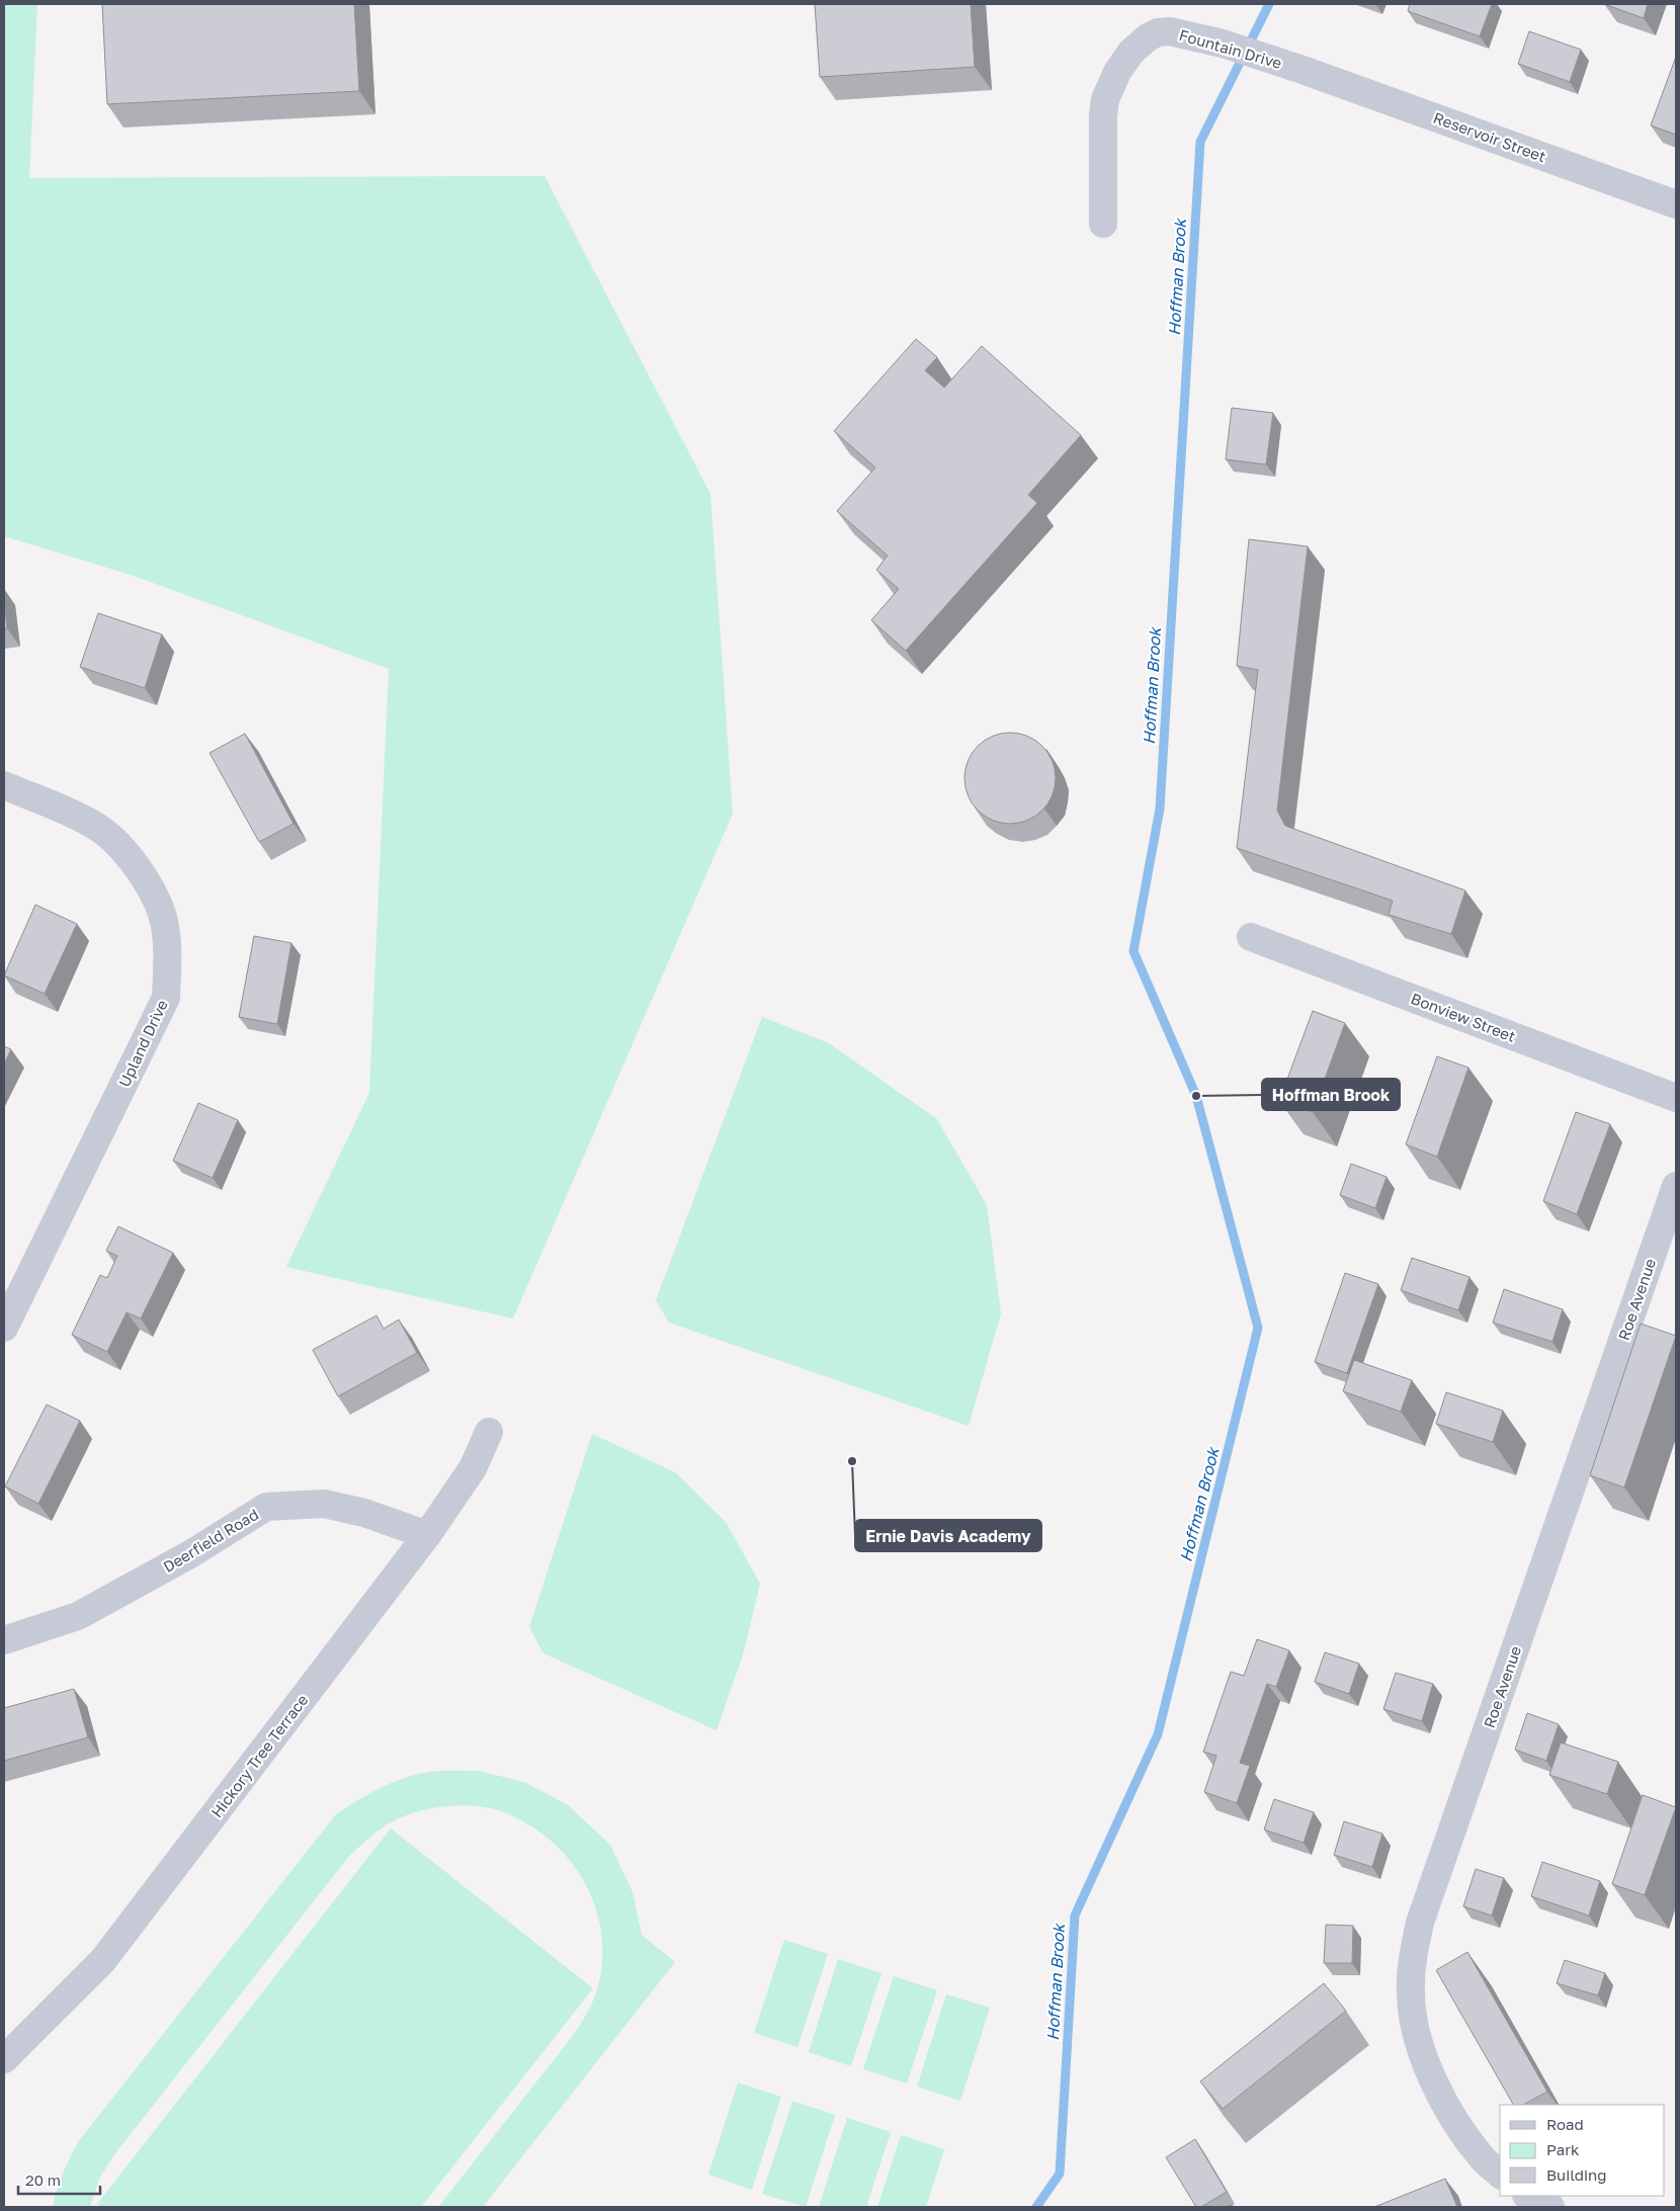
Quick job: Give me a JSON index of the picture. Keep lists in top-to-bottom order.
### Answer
{
  "streets": {
    "street": [
      "Fountain Drive",
      "Reservoir Street",
      "Bonview Street",
      "Upland Drive",
      "Roe Avenue",
      "Deerfield Road",
      "Hickory Tree Terrace"
    ]
  },
  "crossings": [
    ["Fountain Drive", "Reservoir Street"],
    ["Deerfield Road", "Hickory Tree Terrace"]
  ],
  "water": ["Hoffman Brook"],
  "places": ["Hoffman Brook", "Ernie Davis Academy"],
  "legend": ["Road", "Park", "Building"],
  "scale_bar": "20 m"
}
